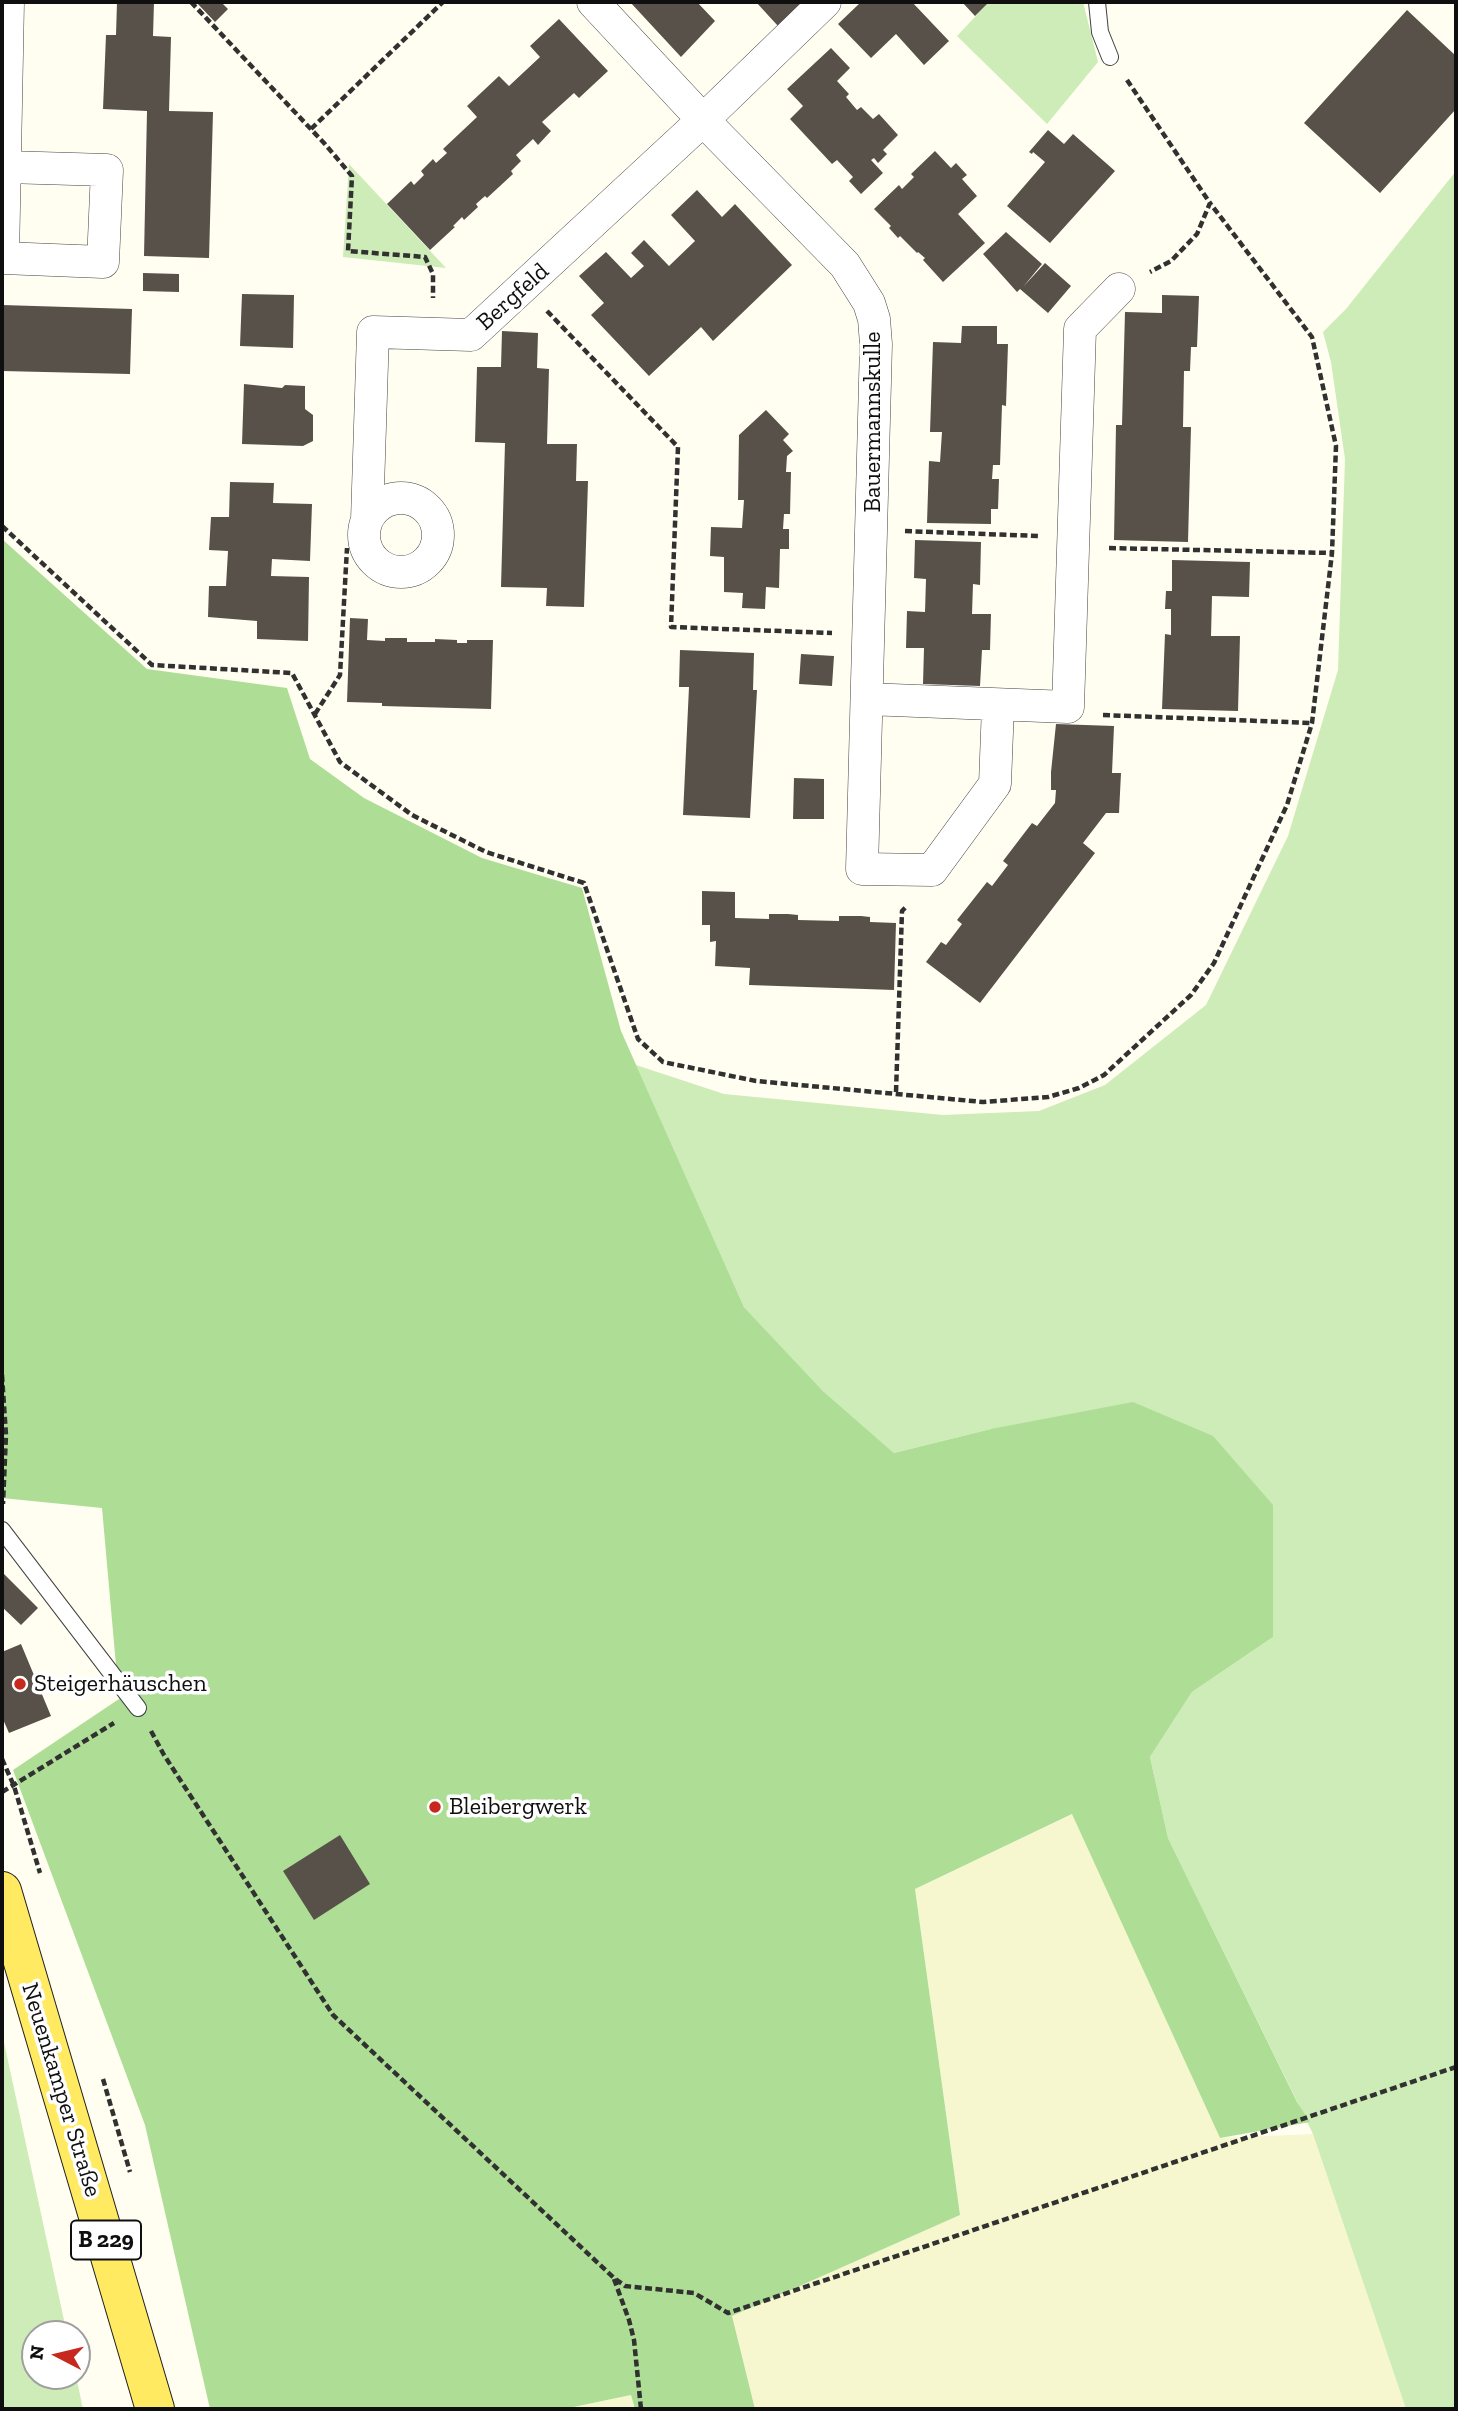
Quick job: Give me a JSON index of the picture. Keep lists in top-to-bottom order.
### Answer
{
  "streets": {
    "main road": ["Neuenkamper Straße", "B 229"],
    "street": ["Bergfeld", "Bauermannskulle"]
  },
  "crossings": [
    ["Bergfeld", "Bauermannskulle"]
  ],
  "places": ["Steigerhäuschen", "Bleibergwerk"],
  "north": "left"
}
